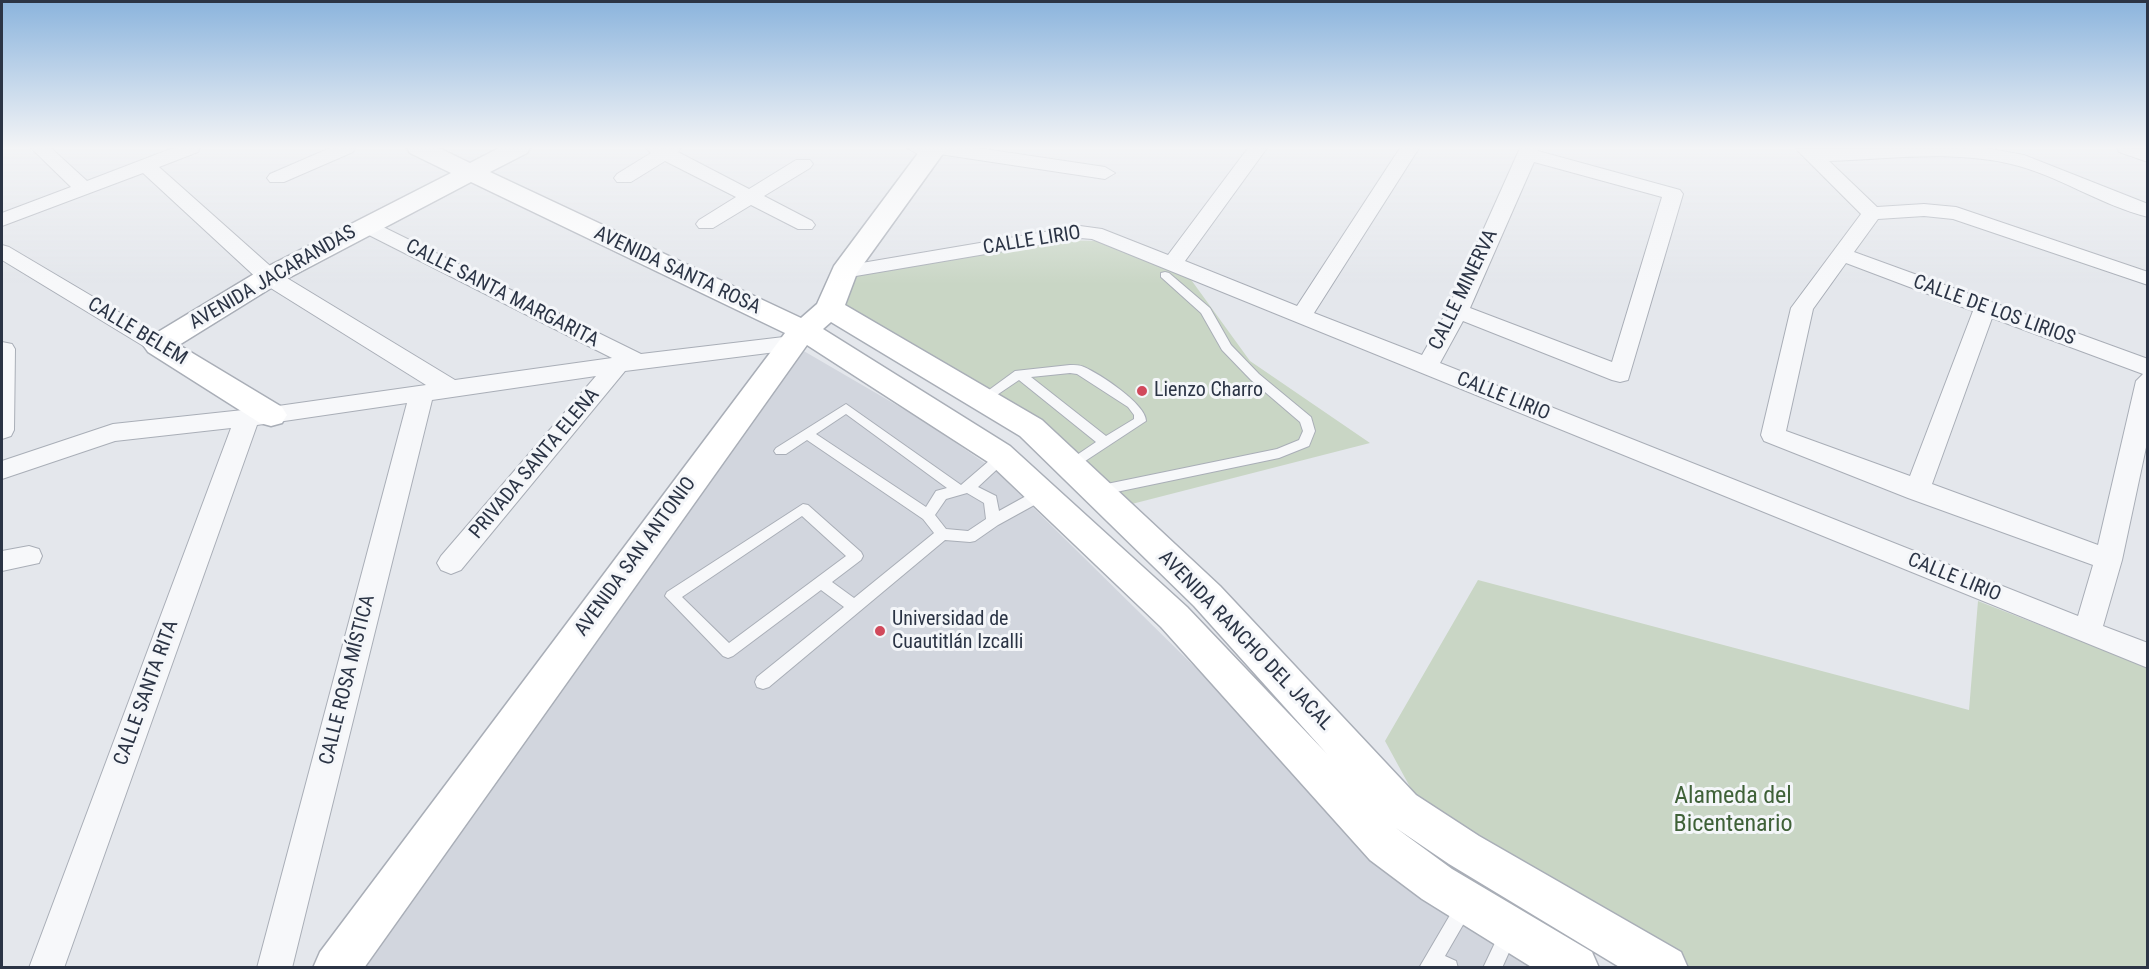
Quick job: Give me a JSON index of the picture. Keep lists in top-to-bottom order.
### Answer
{
  "streets": {
    "street": [
      "CALLE LIRIO",
      "AVENIDA SANTA ROSA",
      "AVENIDA JACARANDAS",
      "CALLE MINERVA",
      "CALLE SANTA MARGARITA",
      "CALLE DE LOS LIRIOS",
      "CALLE BELEM",
      "PRIVADA SANTA ELENA",
      "AVENIDA SAN ANTONIO",
      "AVENIDA RANCHO DEL JACAL",
      "CALLE ROSA MÍSTICA",
      "CALLE SANTA RITA"
    ]
  },
  "crossings": [
    ["CALLE LIRIO", "CALLE MINERVA"],
    ["CALLE LIRIO", "AVENIDA SAN ANTONIO"],
    ["AVENIDA SANTA ROSA", "AVENIDA SAN ANTONIO"],
    ["AVENIDA SANTA ROSA", "AVENIDA RANCHO DEL JACAL"],
    ["AVENIDA JACARANDAS", "CALLE SANTA MARGARITA"],
    ["AVENIDA JACARANDAS", "CALLE BELEM"],
    ["CALLE SANTA MARGARITA", "PRIVADA SANTA ELENA"],
    ["CALLE BELEM", "CALLE SANTA RITA"],
    ["AVENIDA SAN ANTONIO", "AVENIDA RANCHO DEL JACAL"]
  ],
  "parks": ["Alameda del Bicentenario"],
  "places": ["Lienzo Charro", "Universidad de Cuautitlán Izcalli"]
}
